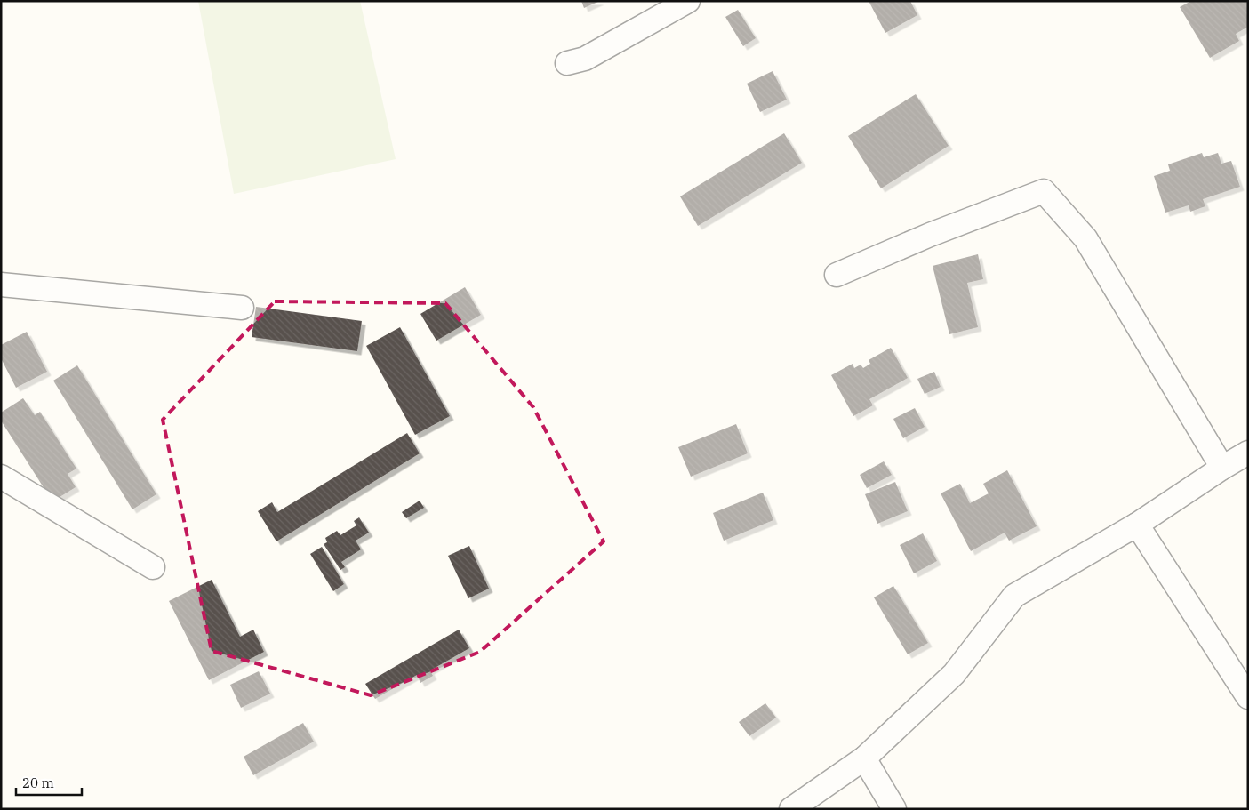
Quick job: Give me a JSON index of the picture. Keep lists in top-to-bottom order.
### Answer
{
  "scale_bar": "20 m"
}
